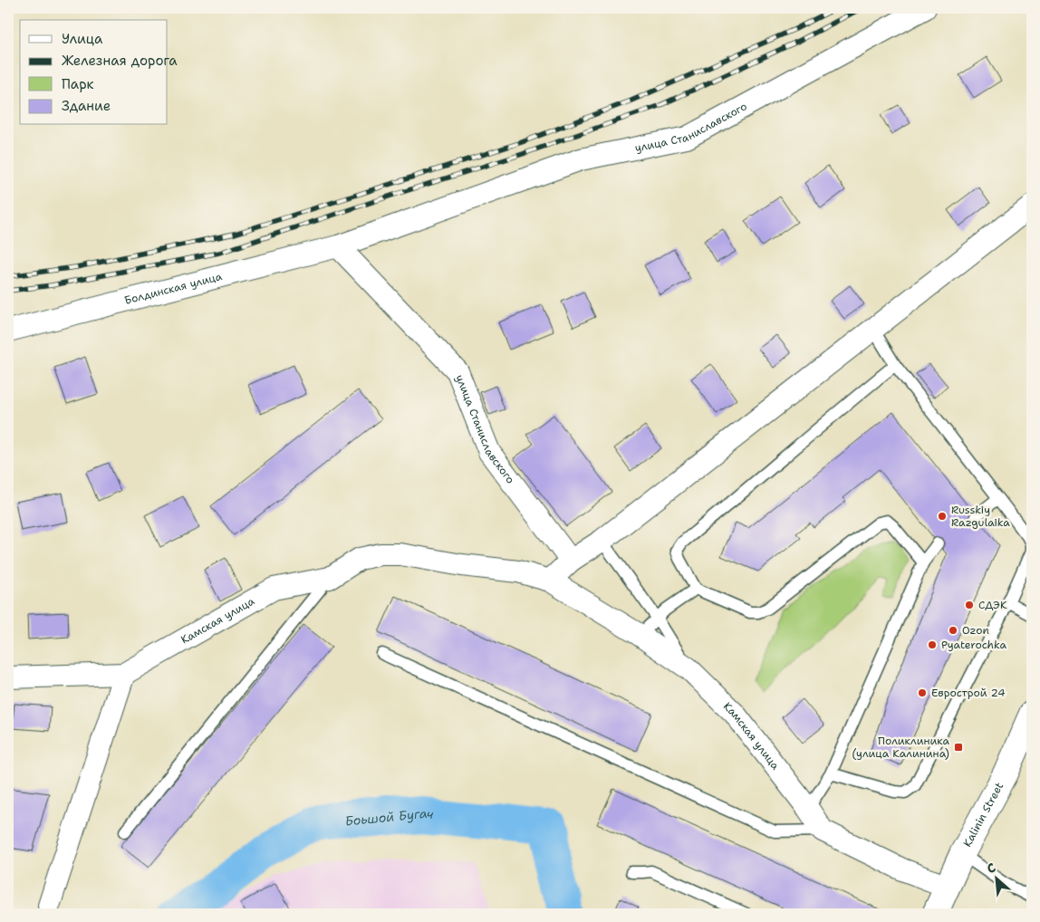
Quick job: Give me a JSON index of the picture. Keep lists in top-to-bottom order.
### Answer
{
  "streets": {
    "main road": ["Kalinin Street"],
    "street": ["улица Станиславского", "Болдинская улица", "Камская улица"]
  },
  "crossings": [
    ["улица Станиславского", "Болдинская улица"]
  ],
  "water": ["Боьшой Бугач"],
  "places": {
    "other": [
      "Russkiy Razgulaika",
      "СДЭК",
      "Ozon",
      "Pyaterochka",
      "Еврострой 24"
    ],
    "transit": ["Поликлиника (улица Калинина)"]
  },
  "legend": [
    "Улица",
    "Железная дорога",
    "Парк",
    "Здание"
  ],
  "north": "top left"
}
